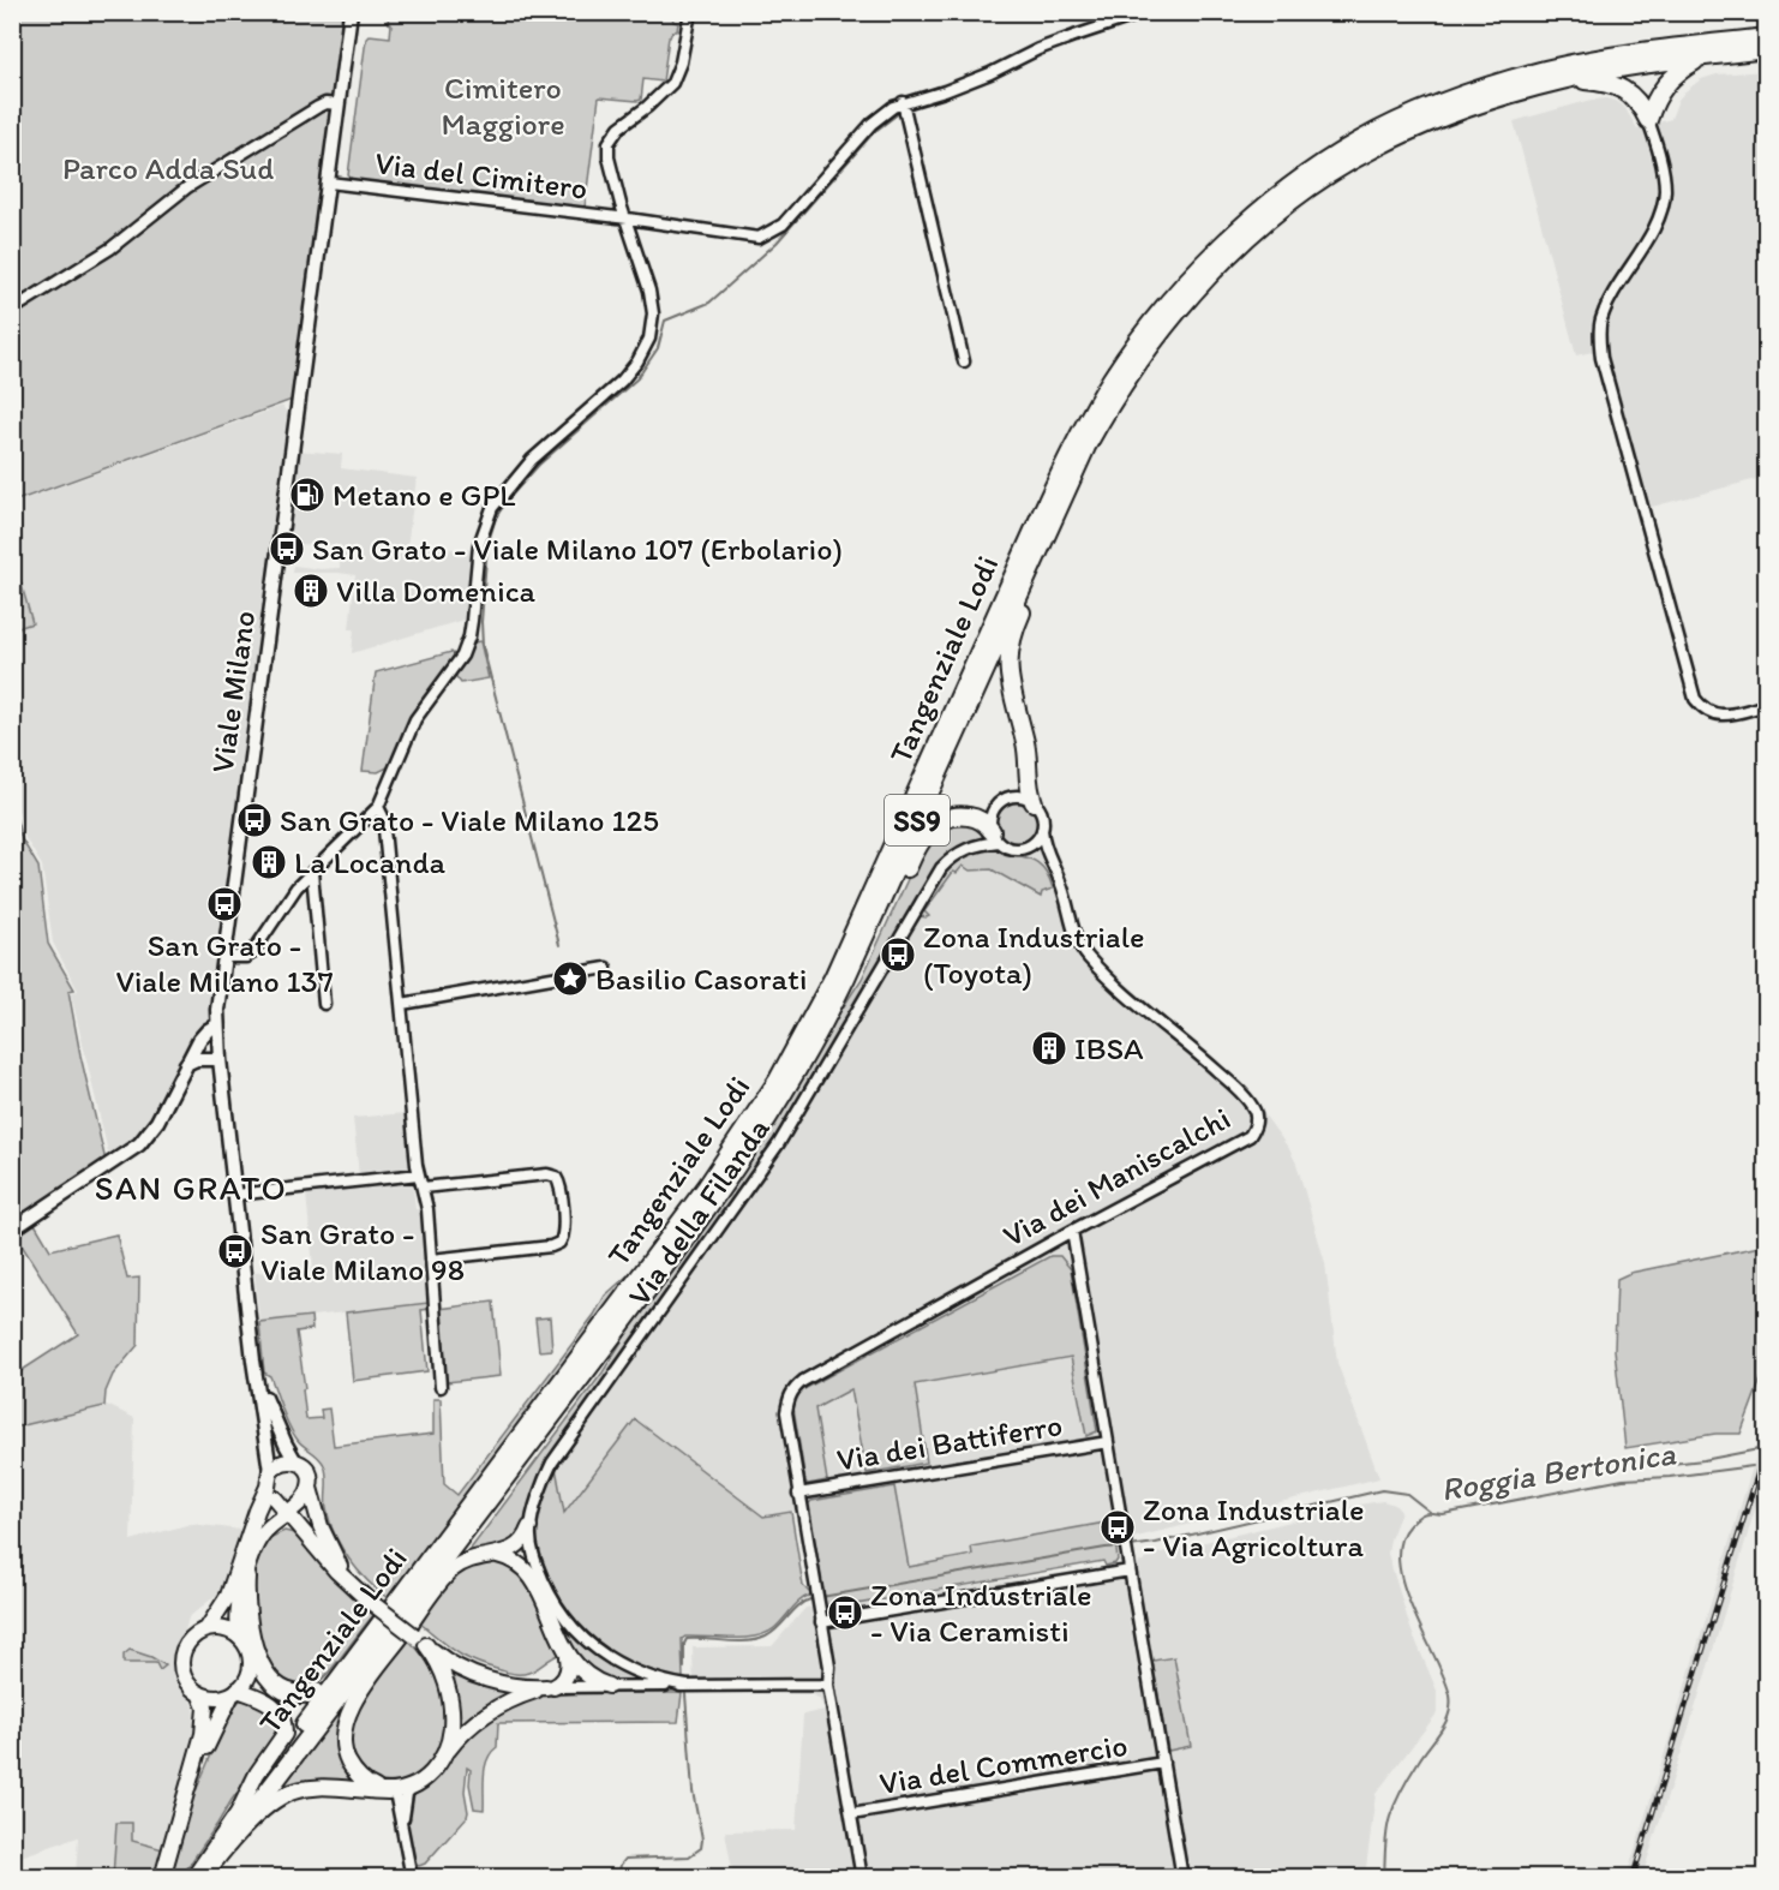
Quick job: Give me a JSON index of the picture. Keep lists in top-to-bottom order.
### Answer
{
  "streets": {
    "highway": ["Tangenziale Lodi", "SS9"],
    "street": [
      "Via del Cimitero",
      "Viale Milano",
      "Via dei Maniscalchi",
      "Via della Filanda",
      "Via dei Battiferro",
      "Via del Commercio"
    ]
  },
  "crossings": [
    ["Via del Cimitero", "Viale Milano"],
    ["Via dei Maniscalchi", "Via della Filanda"],
    ["Via dei Maniscalchi", "Via dei Battiferro"]
  ],
  "districts": ["SAN GRATO"],
  "water": ["Roggia Bertonica"],
  "parks": ["Cimitero Maggiore", "Parco Adda Sud"],
  "places": {
    "fuel station": ["Metano e GPL"],
    "bus stop": [
      "San Grato - Viale Milano 107 (Erbolario)",
      "San Grato - Viale Milano 125",
      "San Grato - Viale Milano 137",
      "Zona Industriale (Toyota)",
      "San Grato - Viale Milano 98",
      "Zona Industriale - Via Agricoltura",
      "Zona Industriale - Via Ceramisti"
    ],
    "building": ["Villa Domenica", "La Locanda", "IBSA"],
    "place": ["Basilio Casorati"]
  }
}
